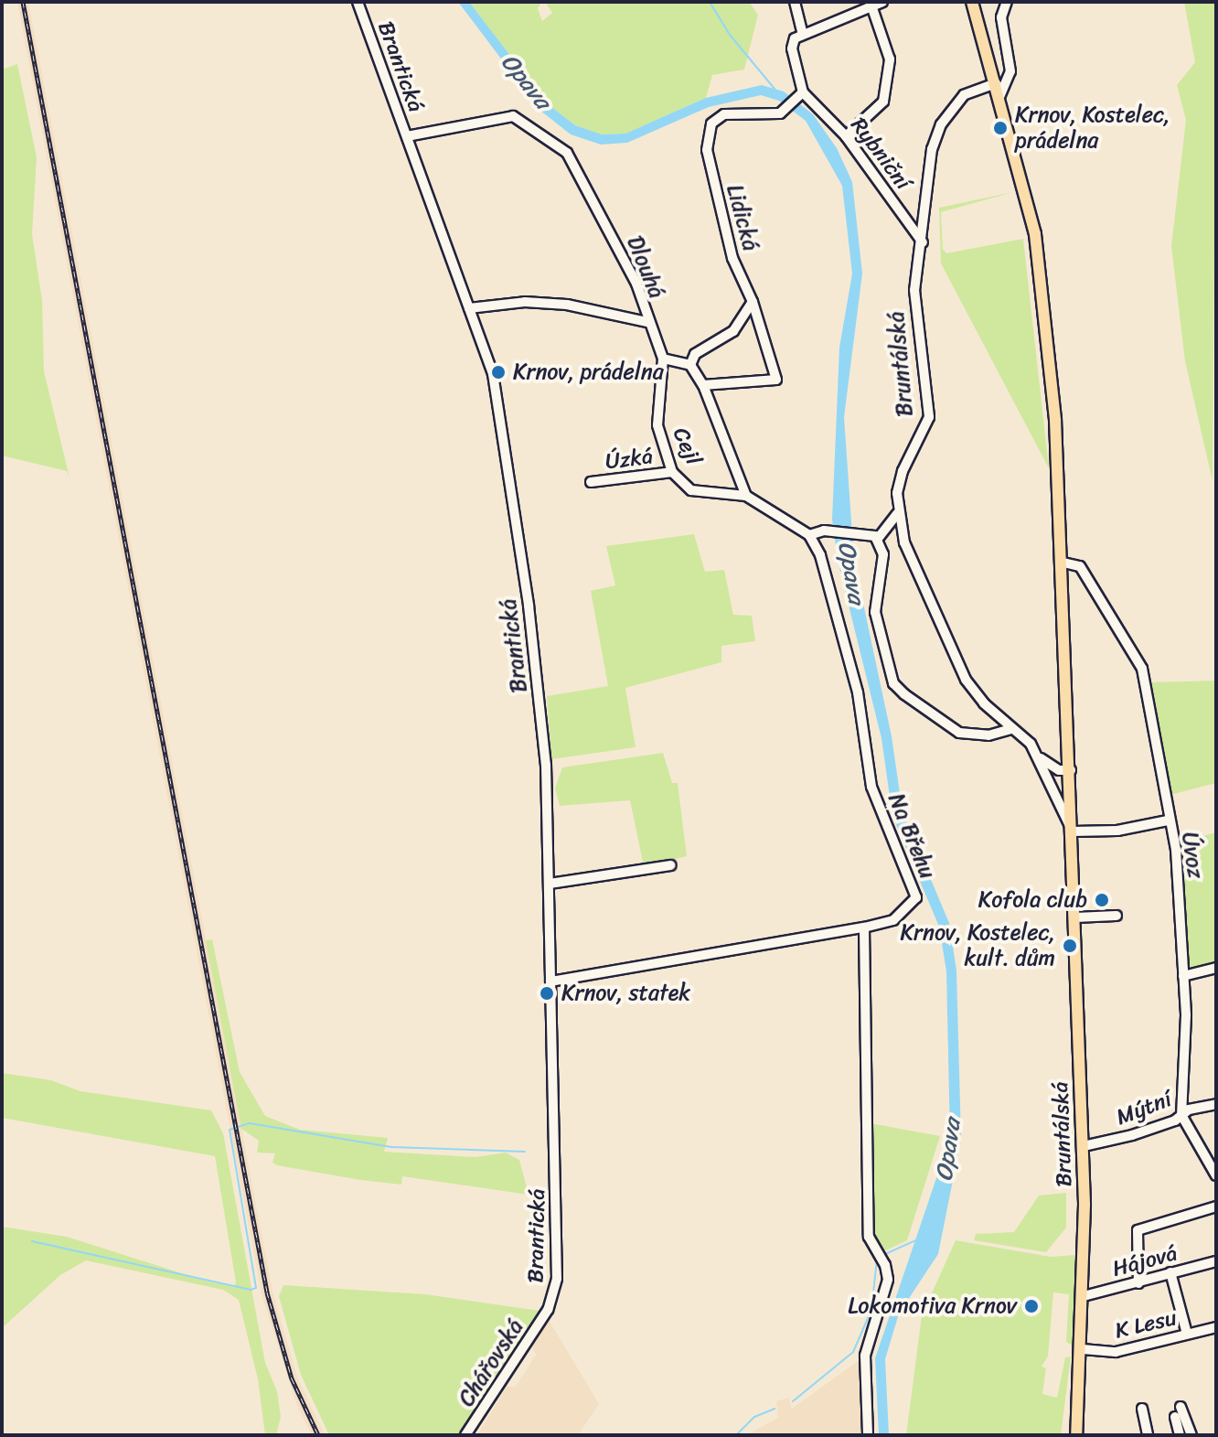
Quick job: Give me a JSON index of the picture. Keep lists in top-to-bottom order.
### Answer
{
  "streets": {
    "main road": ["Bruntálská"],
    "street": [
      "Brantická",
      "Rybniční",
      "Lidická",
      "Dlouhá",
      "Cejl",
      "Úzká",
      "Na Břehu",
      "Úvoz",
      "Mýtní",
      "Hájová",
      "K Lesu",
      "Chářovská"
    ]
  },
  "crossings": [
    ["Brantická", "Dlouhá"],
    ["Brantická", "Chářovská"],
    ["Rybniční", "Lidická"],
    ["Rybniční", "Bruntálská"],
    ["Dlouhá", "Cejl"],
    ["Bruntálská", "Úvoz"],
    ["Bruntálská", "Mýtní"],
    ["Bruntálská", "Hájová"],
    ["Bruntálská", "K Lesu"],
    ["Cejl", "Úzká"],
    ["Úvoz", "Mýtní"]
  ],
  "water": ["Opava"],
  "places": [
    "Krnov, Kostelec, prádelna",
    "Krnov, prádelna",
    "Kofola club",
    "Krnov, Kostelec, kult. dům",
    "Krnov, statek",
    "Lokomotiva Krnov"
  ]
}
